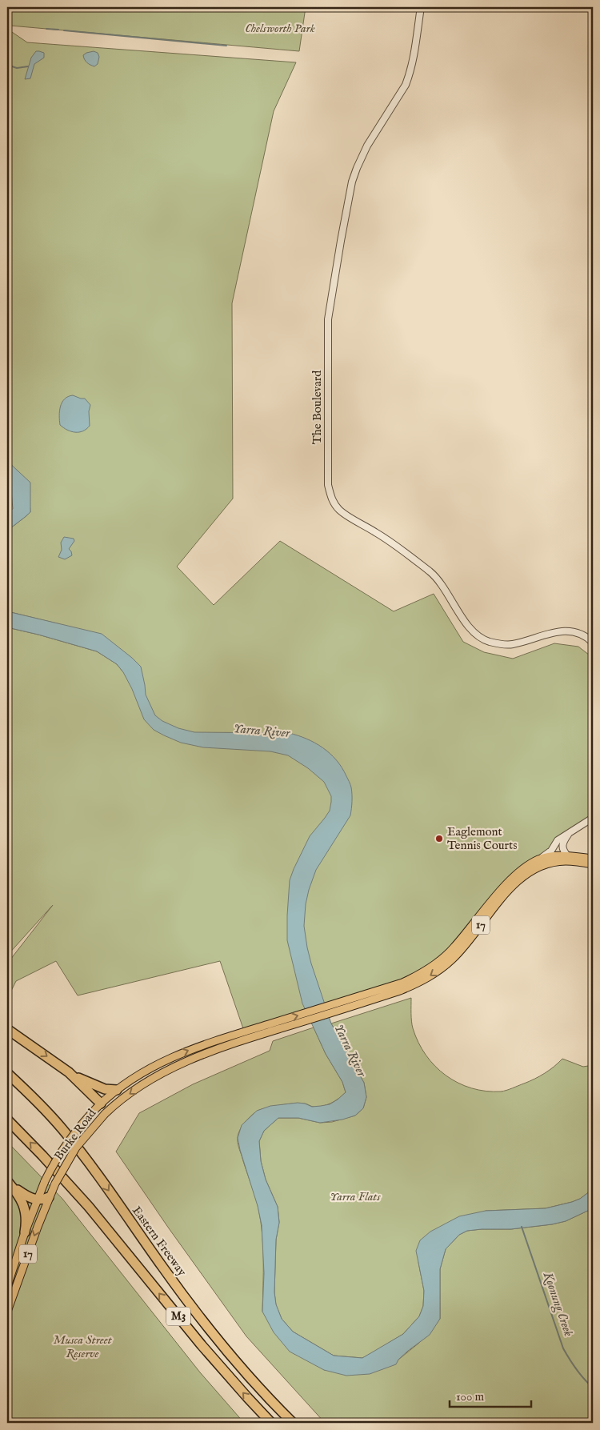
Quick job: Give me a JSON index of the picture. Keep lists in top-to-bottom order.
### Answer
{
  "streets": {
    "highway": ["Eastern Freeway", "M3"],
    "main road": ["17", "Burke Road"],
    "street": ["The Boulevard"]
  },
  "crossings": [
    ["17", "Burke Road"]
  ],
  "water": ["Yarra River", "Koonung Creek"],
  "parks": ["Chelsworth Park", "Yarra Flats", "Musca Street Reserve"],
  "places": ["Eaglemont Tennis Courts"],
  "scale_bar": "100 m"
}
